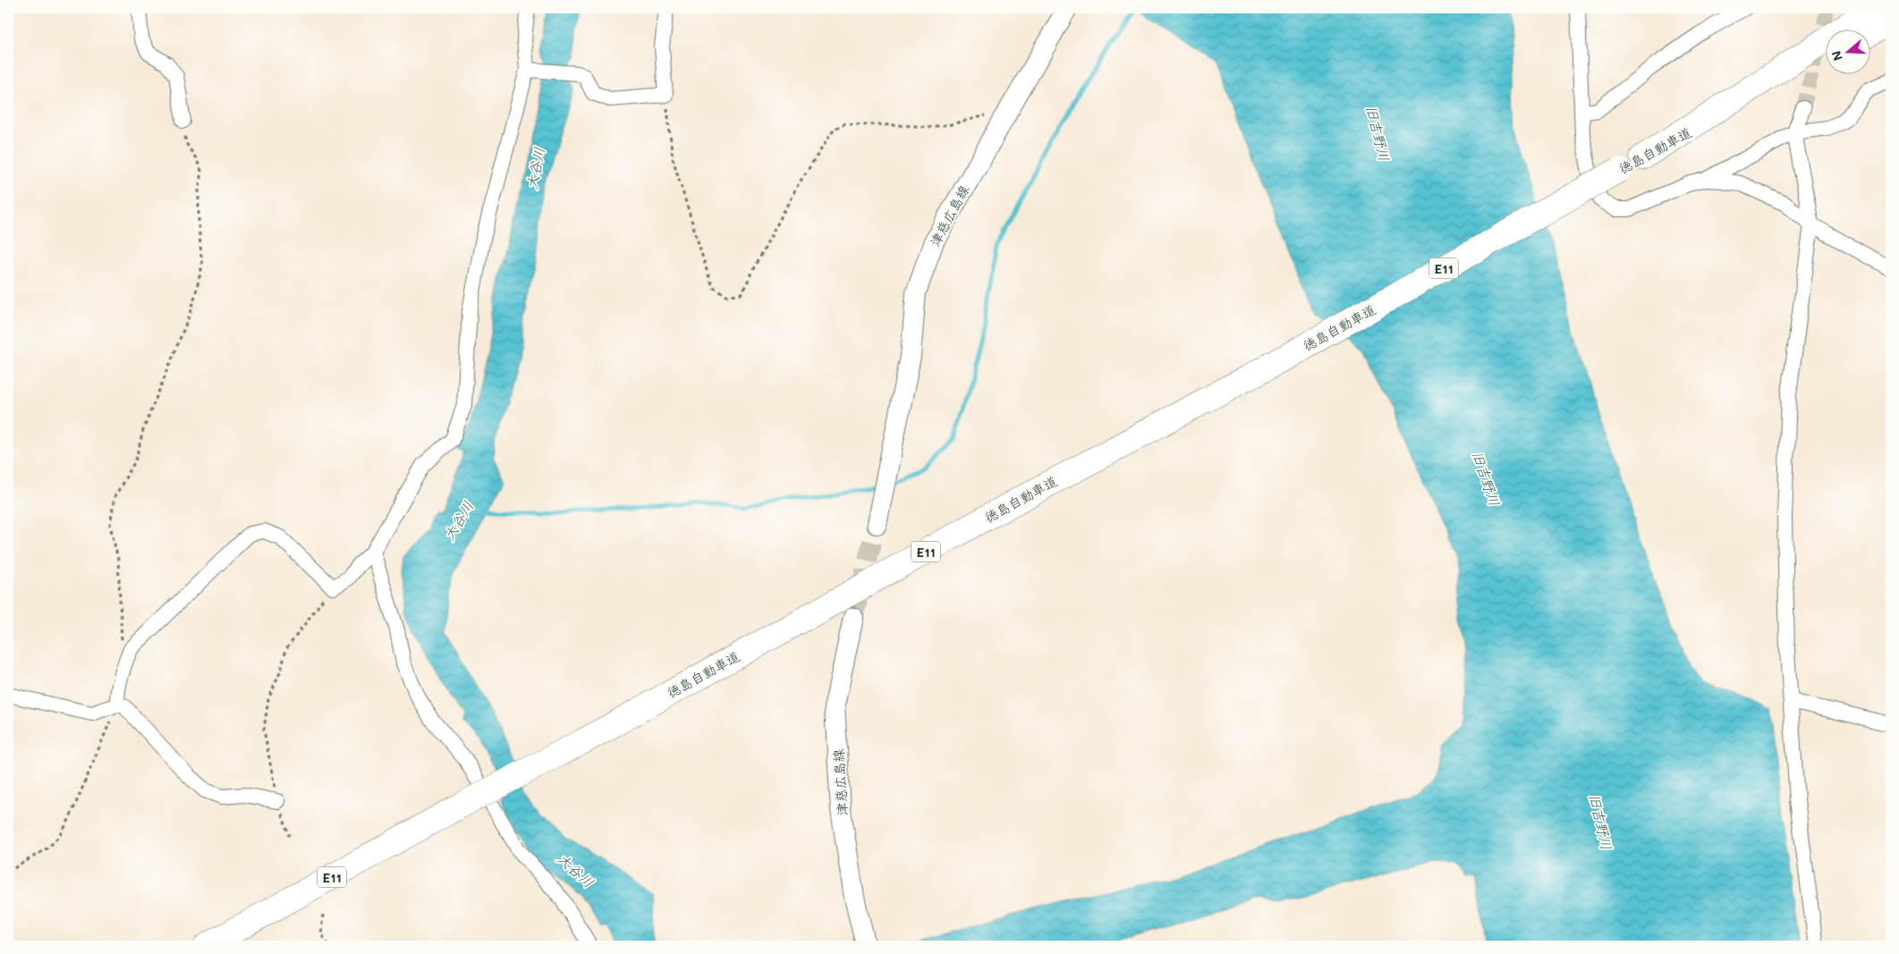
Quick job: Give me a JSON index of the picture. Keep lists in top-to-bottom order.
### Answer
{
  "streets": {
    "highway": ["徳島自動車道", "E11"],
    "main road": ["津慈広島線"]
  },
  "water": ["旧吉野川", "大谷川"],
  "north": "left"
}
